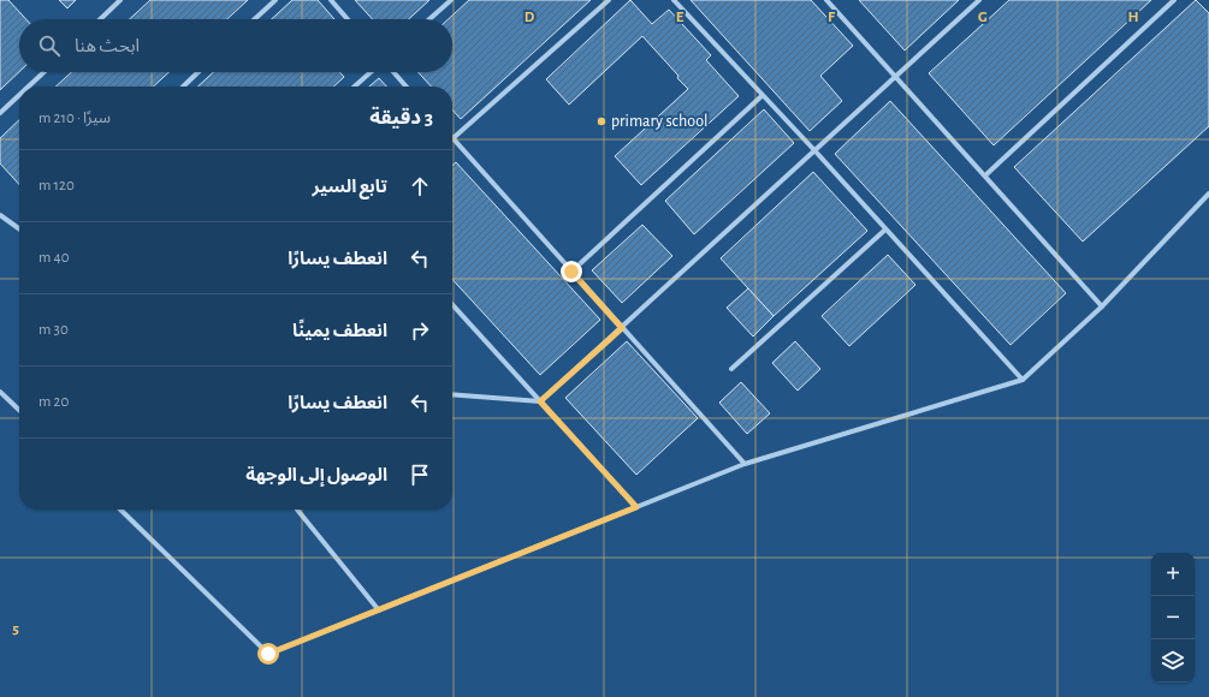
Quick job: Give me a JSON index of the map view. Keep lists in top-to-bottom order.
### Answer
{
  "places": ["primary school"],
  "page": {
    "search": "ابحث هنا",
    "heading": ["3 دقيقة", "سيرًا · 210 m"],
    "list": [
      ["تابع السير", "120 m"],
      ["انعطف يسارًا", "40 m"],
      ["انعطف يمينًا", "30 m"],
      ["انعطف يسارًا", "20 m"],
      "الوصول إلى الوجهة"
    ],
    "map_buttons": ["+", "−"]
  },
  "grid": {
    "columns": [
      "D",
      "E",
      "F",
      "G",
      "H"
    ],
    "rows": ["5"]
  }
}
